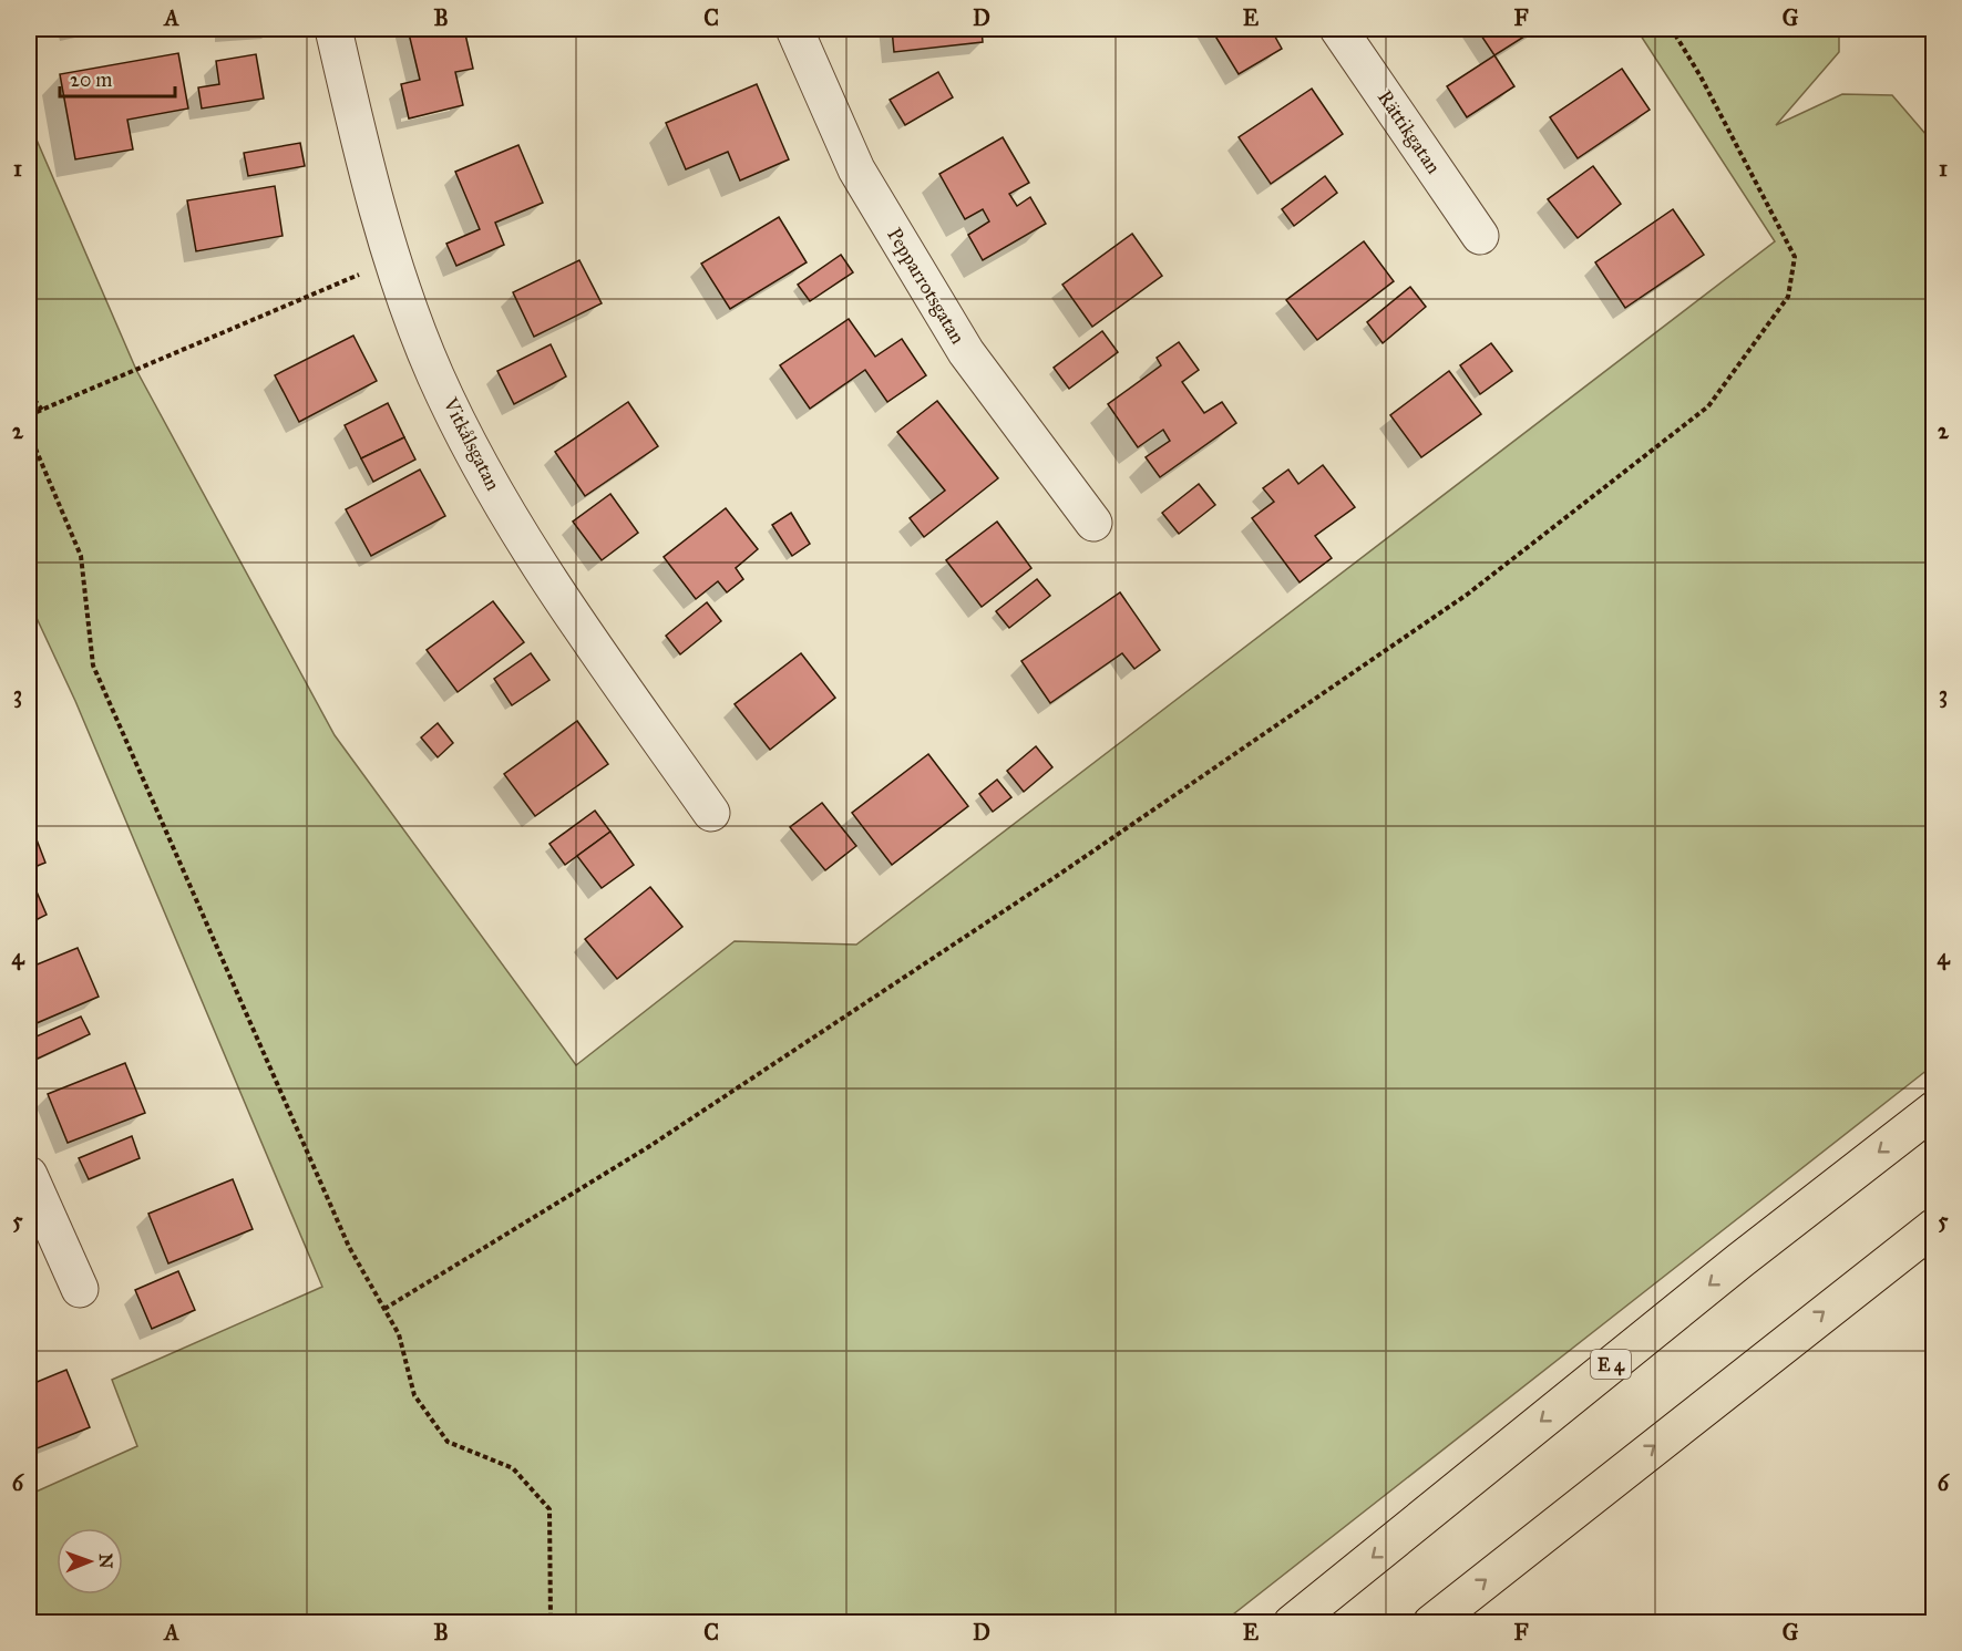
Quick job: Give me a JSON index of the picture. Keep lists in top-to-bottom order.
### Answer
{
  "streets": {
    "highway": ["E 4"],
    "street": ["Rättikgatan", "Pepparrotsgatan", "Vitkålsgatan"]
  },
  "scale_bar": "20 m",
  "north": "right",
  "grid": {
    "columns": [
      "A",
      "B",
      "C",
      "D",
      "E",
      "F",
      "G"
    ],
    "rows": [
      "1",
      "2",
      "3",
      "4",
      "5",
      "6"
    ]
  }
}
